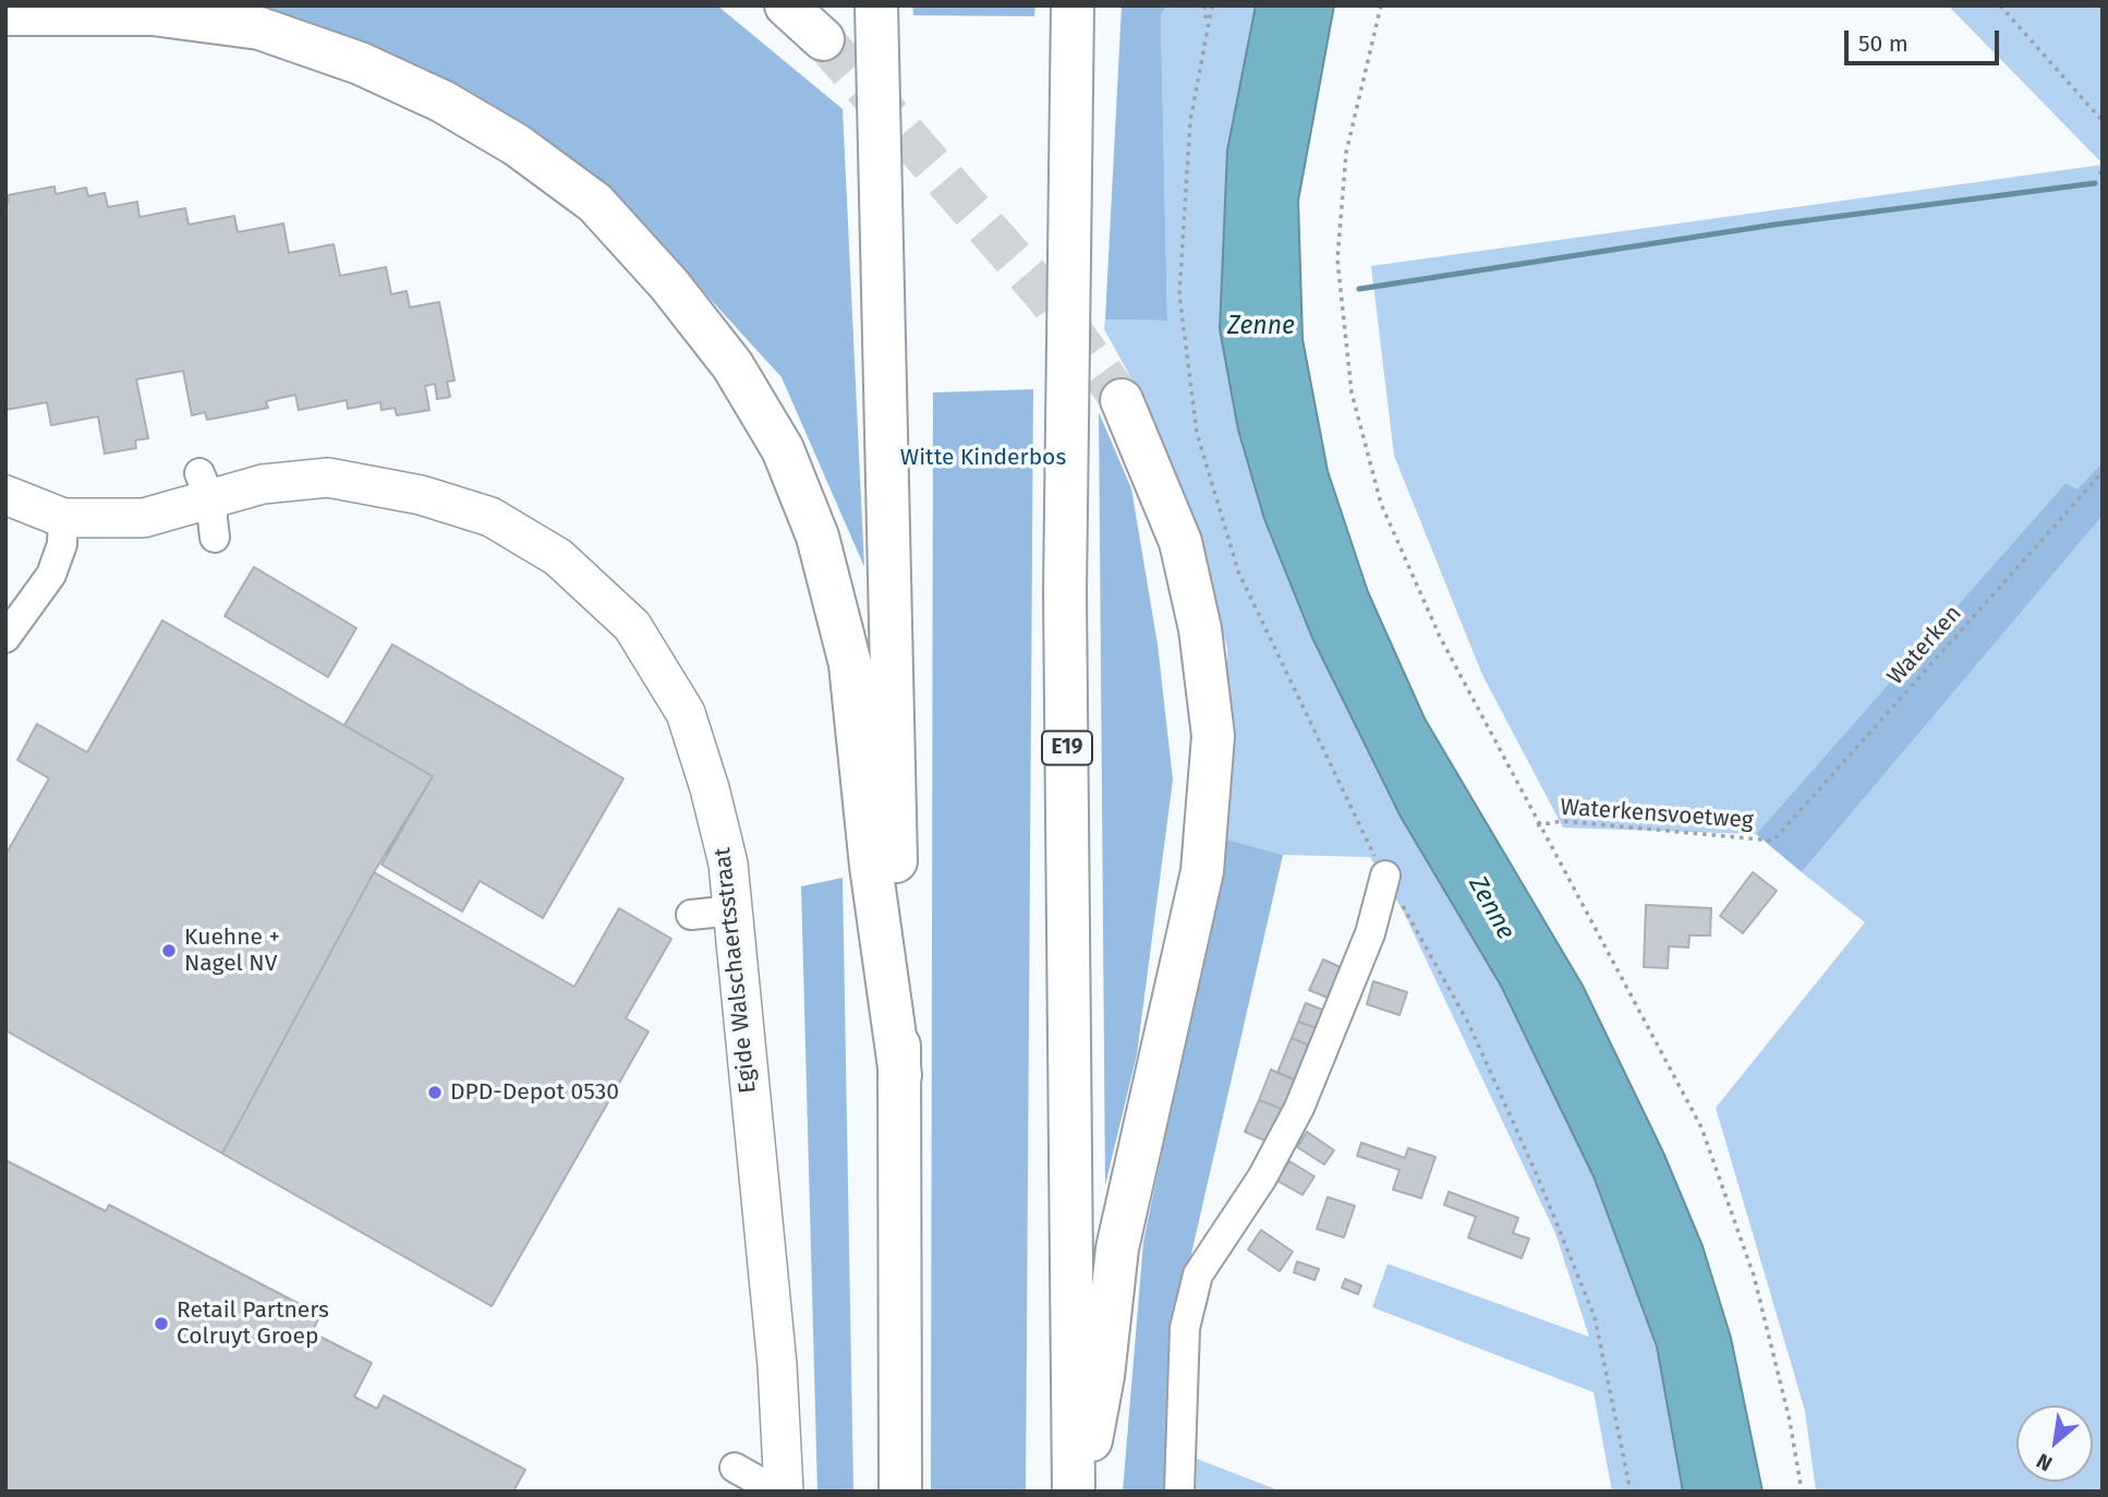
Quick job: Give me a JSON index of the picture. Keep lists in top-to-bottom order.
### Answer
{
  "streets": {
    "highway": ["E19"],
    "main road": ["Egide Walschaertsstraat"],
    "path": ["Waterken", "Waterkensvoetweg"]
  },
  "crossings": [
    ["Waterken", "Waterkensvoetweg"]
  ],
  "water": ["Zenne"],
  "parks": ["Witte Kinderbos"],
  "places": ["Kuehne + Nagel NV", "DPD-Depot 0530", "Retail Partners Colruyt Groep"],
  "scale_bar": "50 m",
  "north": "bottom left"
}
